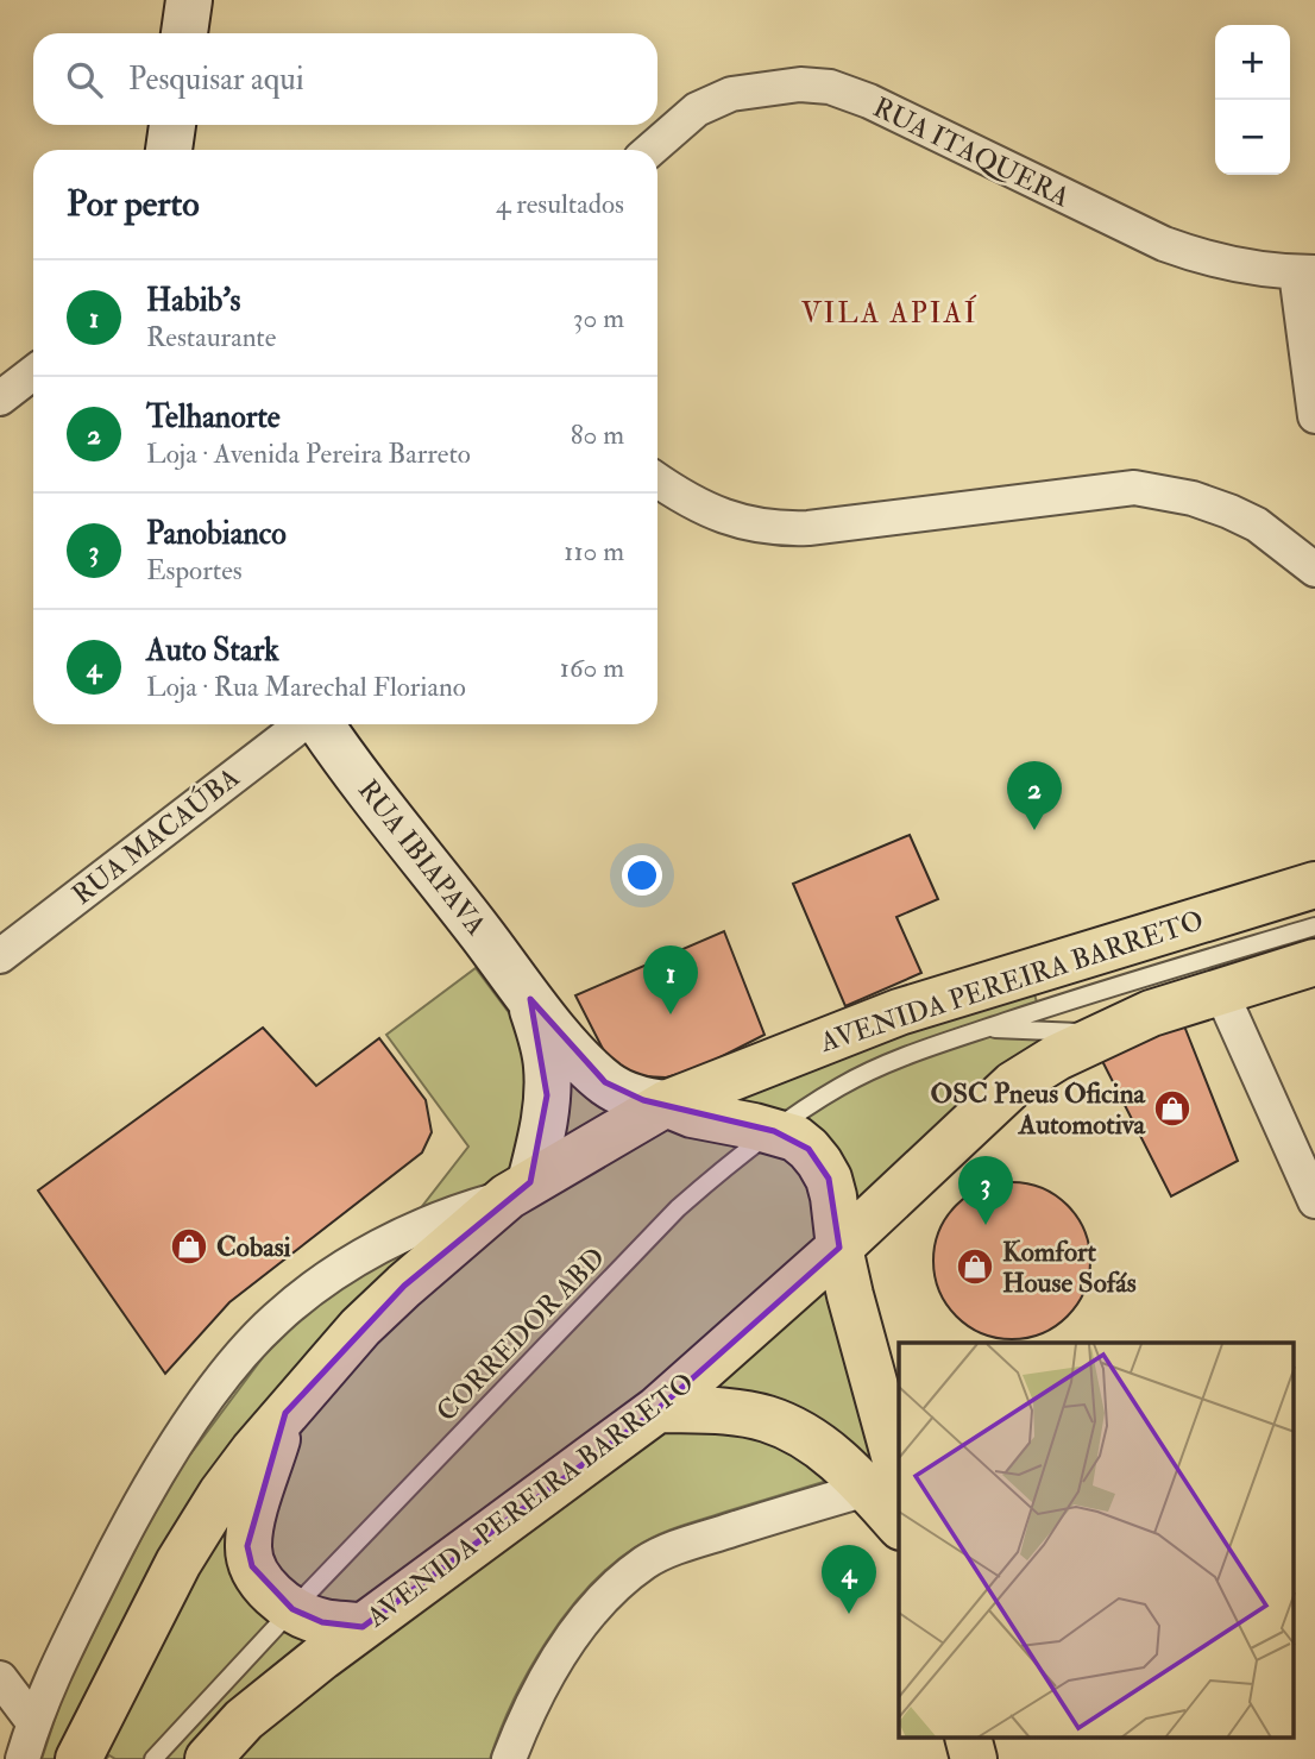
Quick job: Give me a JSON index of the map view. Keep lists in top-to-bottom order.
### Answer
{
  "streets": {
    "main road": ["RUA IBIAPAVA", "AVENIDA PEREIRA BARRETO"],
    "street": ["RUA ITAQUERA", "RUA MACAÚBA"],
    "lane": ["CORREDOR ABD"]
  },
  "crossings": [
    ["RUA IBIAPAVA", "AVENIDA PEREIRA BARRETO"],
    ["AVENIDA PEREIRA BARRETO", "CORREDOR ABD"]
  ],
  "districts": ["VILA APIAÍ"],
  "places": {
    "shop": ["OSC Pneus Oficina Automotiva", "Cobasi", "Komfort House Sofás"]
  },
  "page": {
    "map_buttons": ["+", "−"],
    "search": "Pesquisar aqui",
    "heading": ["Por perto", "4 resultados"],
    "list": [
      {
        "mark": "1",
        "name": "Habib's",
        "note": "Restaurante",
        "value": "30 m"
      },
      {
        "mark": "2",
        "name": "Telhanorte",
        "note": "Loja · Avenida Pereira Barreto",
        "value": "80 m"
      },
      {
        "mark": "3",
        "name": "Panobianco",
        "note": "Esportes",
        "value": "110 m"
      },
      {
        "mark": "4",
        "name": "Auto Stark",
        "note": "Loja · Rua Marechal Floriano",
        "value": "160 m"
      }
    ],
    "pins": [
      "2",
      "1",
      "3",
      "4"
    ]
  }
}
